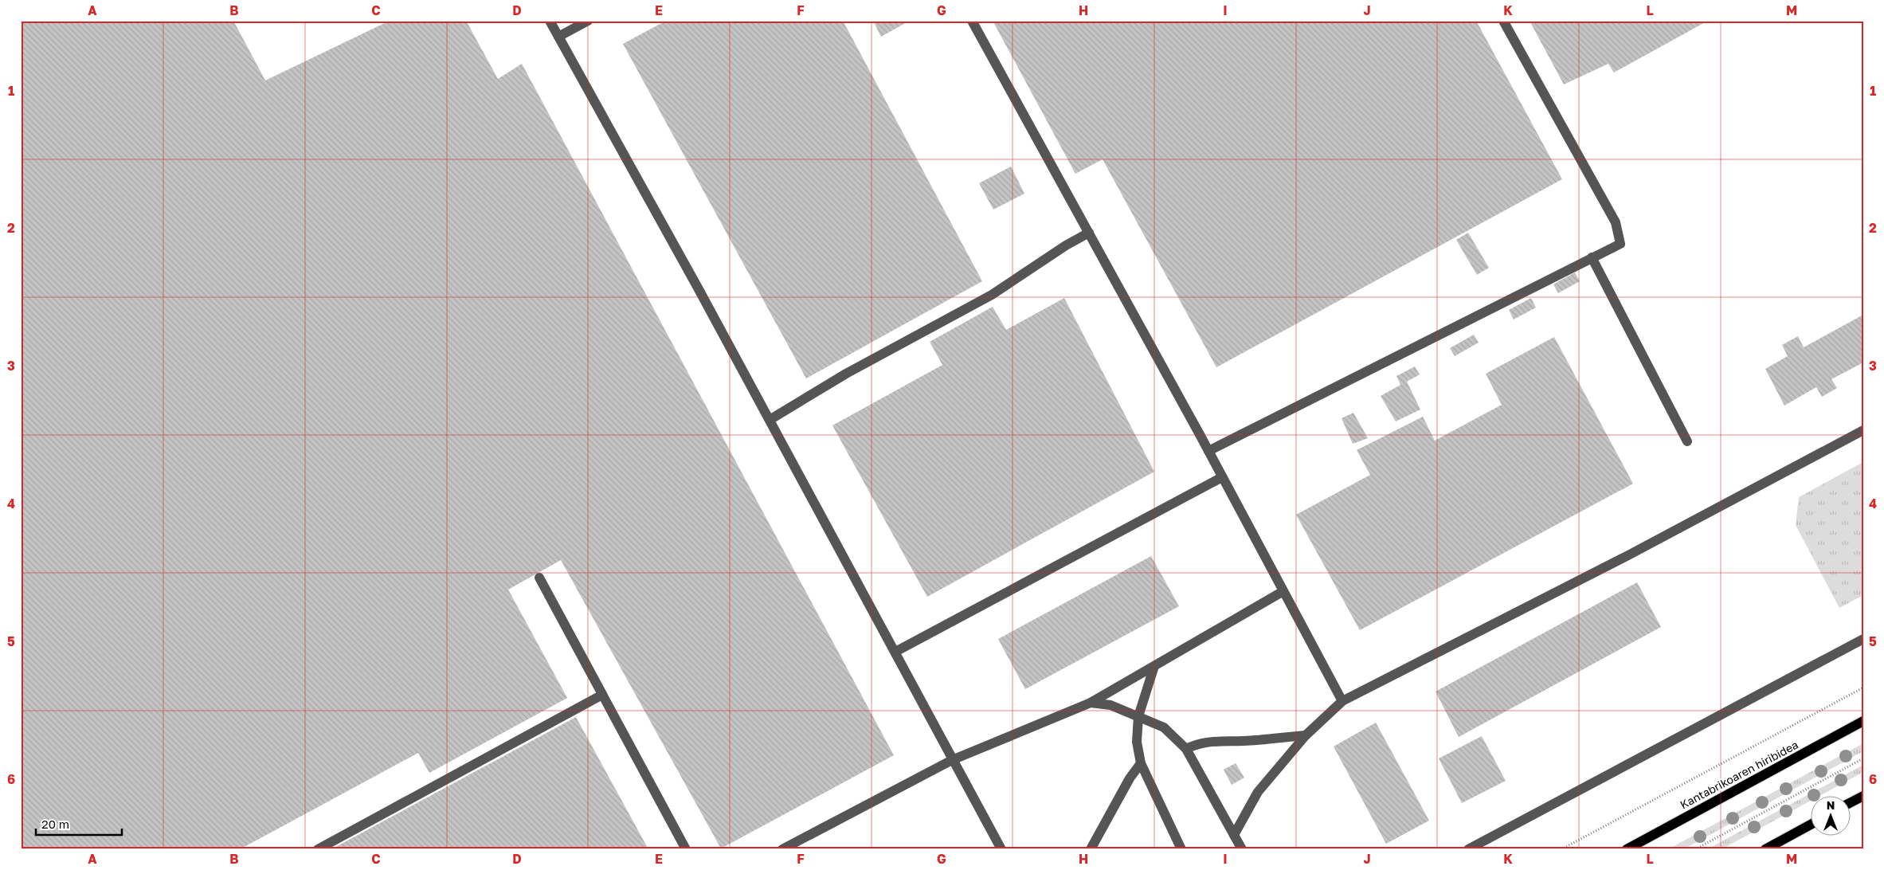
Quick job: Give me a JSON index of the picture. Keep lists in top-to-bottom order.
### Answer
{
  "streets": {
    "main road": ["Kantabrikoaren hiribidea"]
  },
  "scale_bar": "20 m",
  "north": "top",
  "grid": {
    "columns": [
      "A",
      "B",
      "C",
      "D",
      "E",
      "F",
      "G",
      "H",
      "I",
      "J",
      "K",
      "L",
      "M"
    ],
    "rows": [
      "1",
      "2",
      "3",
      "4",
      "5",
      "6"
    ]
  }
}
